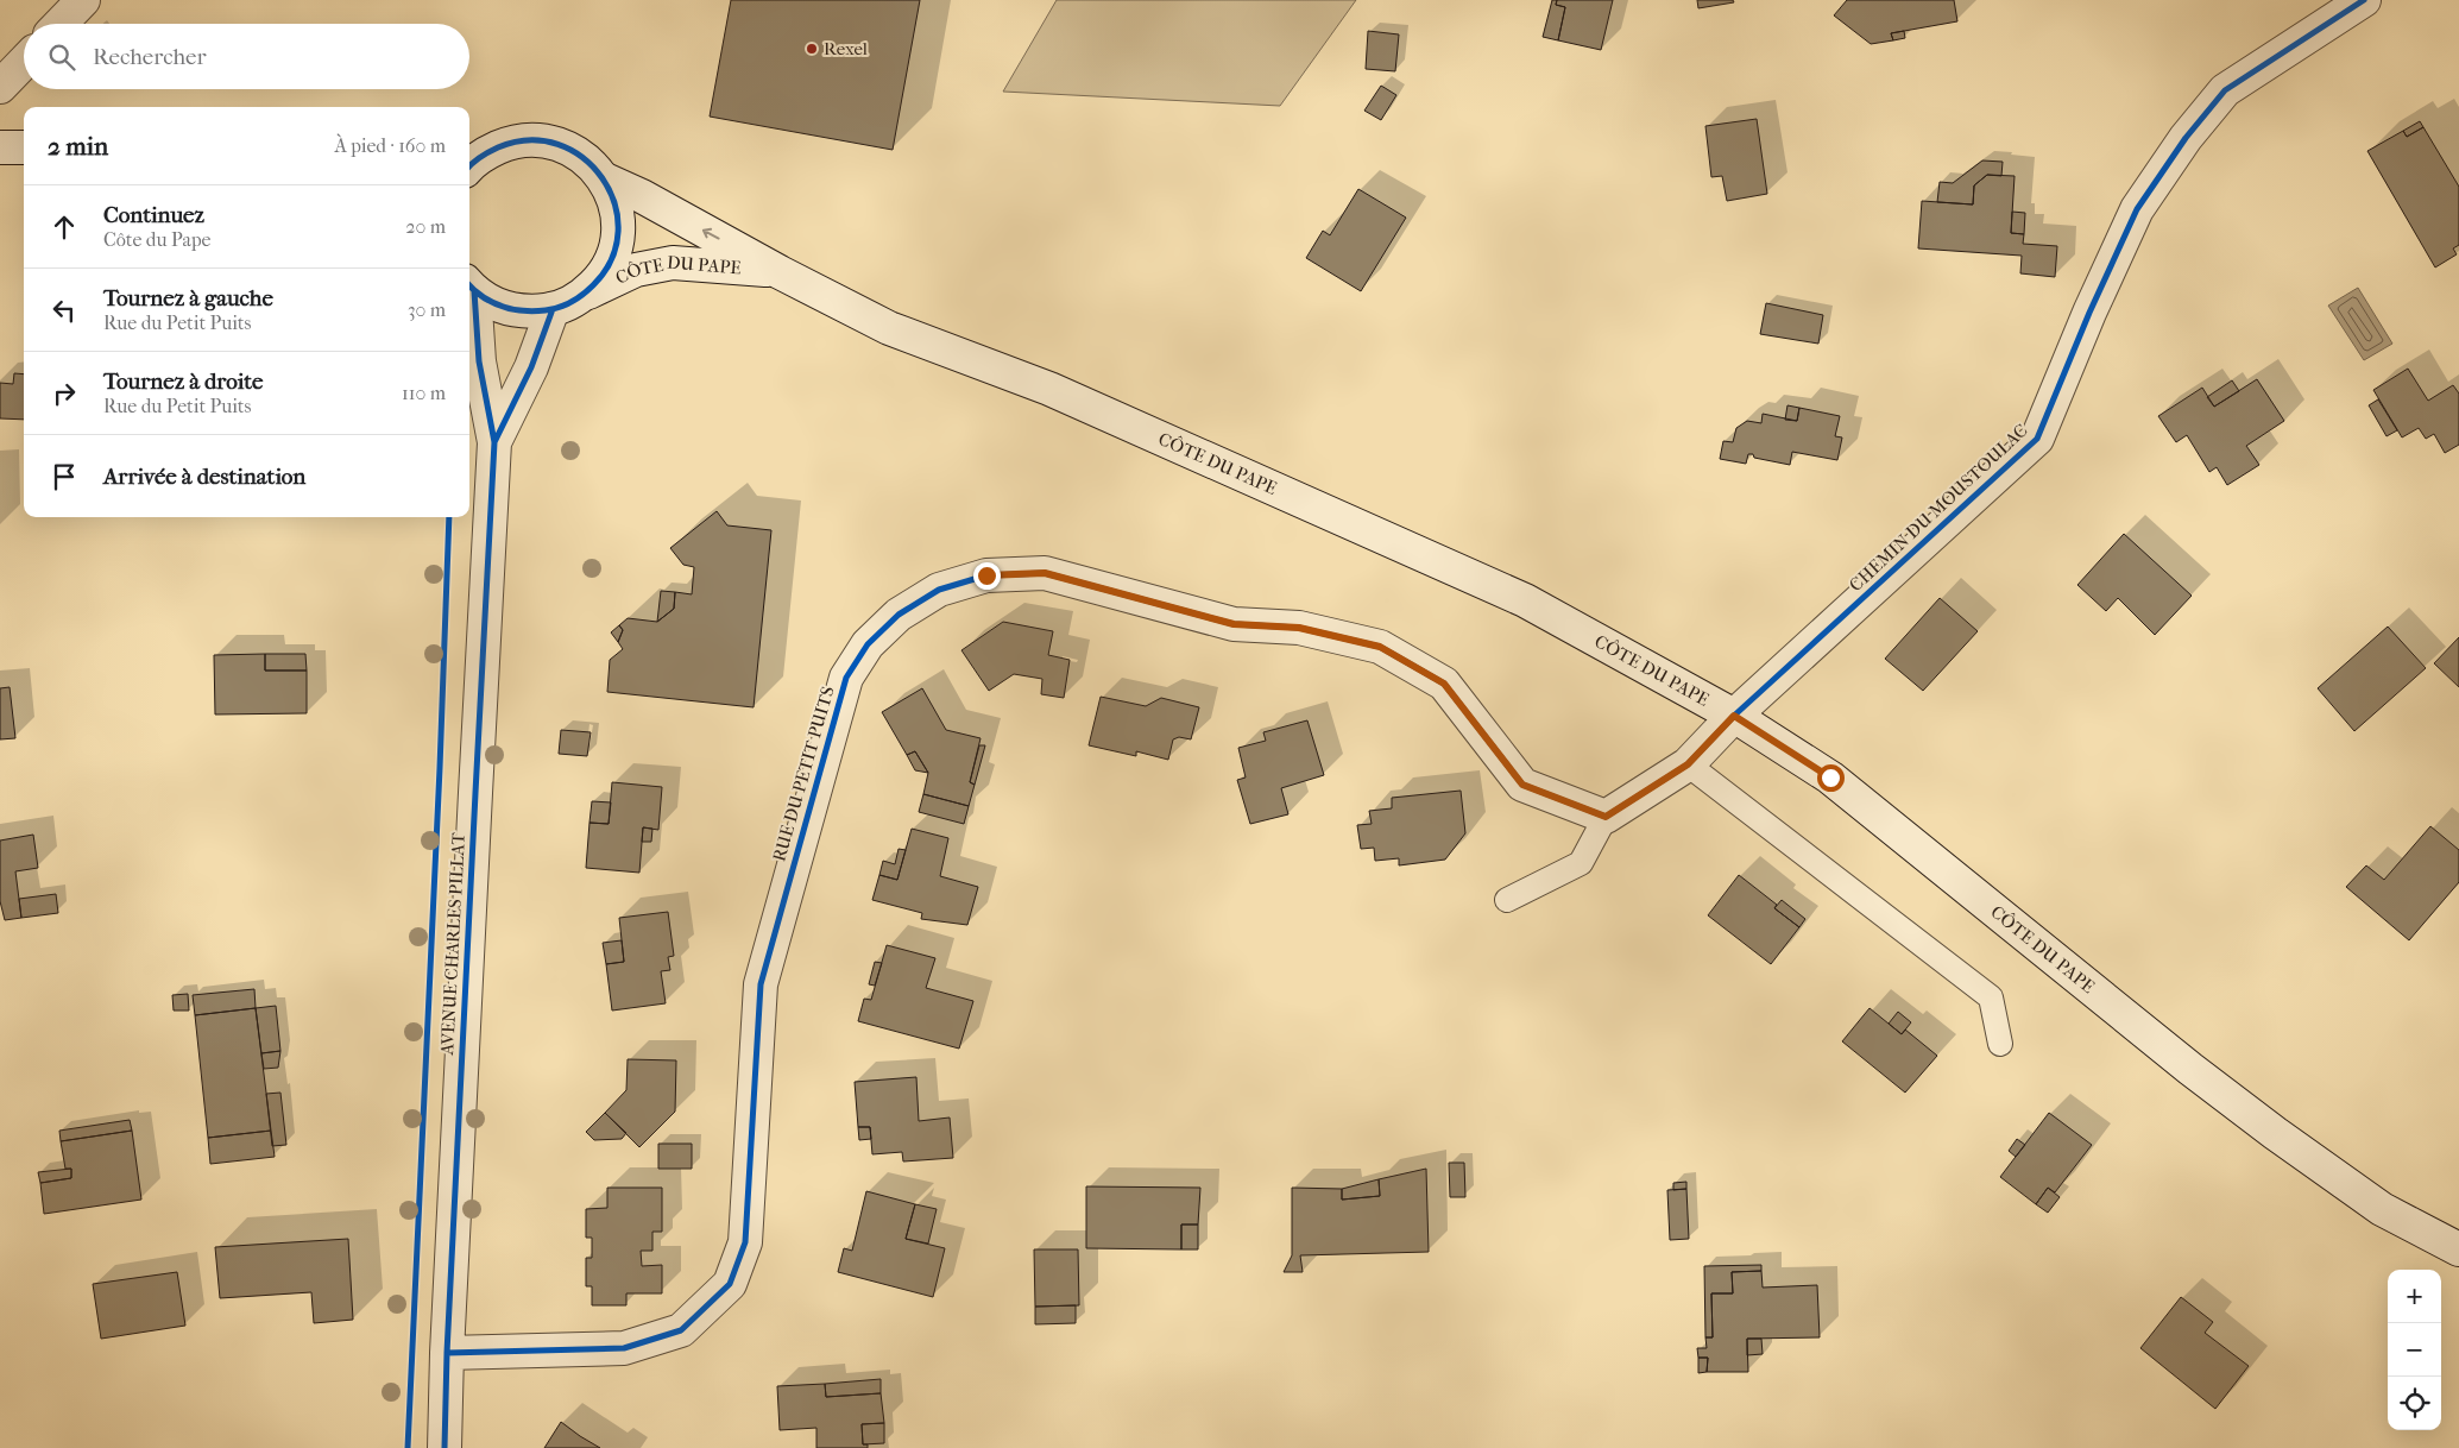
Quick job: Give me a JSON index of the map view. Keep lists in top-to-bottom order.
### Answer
{
  "streets": {
    "street": [
      "CÔTE DU PAPE",
      "CHEMIN DU MOUSTOULAC",
      "RUE DU PETIT PUITS",
      "AVENUE CHARLES PILLAT"
    ]
  },
  "crossings": [
    ["CÔTE DU PAPE", "CHEMIN DU MOUSTOULAC"],
    ["CÔTE DU PAPE", "AVENUE CHARLES PILLAT"],
    ["RUE DU PETIT PUITS", "AVENUE CHARLES PILLAT"]
  ],
  "places": ["Rexel"],
  "page": {
    "search": "Rechercher",
    "heading": ["2 min", "À pied · 160 m"],
    "list": [
      ["Continuez", "Côte du Pape", "20 m"],
      ["Tournez à gauche", "Rue du Petit Puits", "30 m"],
      ["Tournez à droite", "Rue du Petit Puits", "110 m"],
      "Arrivée à destination"
    ],
    "map_buttons": ["+", "−"]
  }
}
